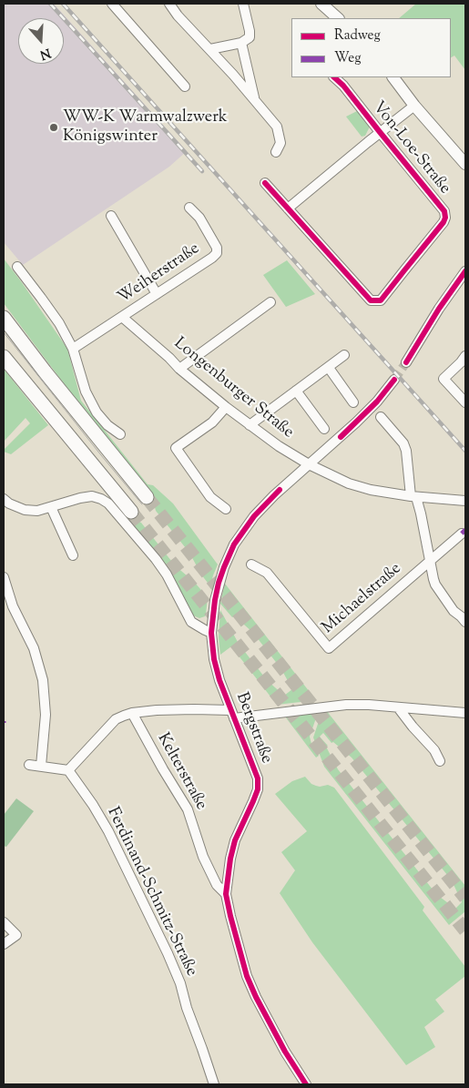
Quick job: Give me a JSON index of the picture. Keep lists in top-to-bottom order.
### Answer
{
  "streets": {
    "street": [
      "Von-Loe-Straße",
      "Weiherstraße",
      "Longenburger Straße",
      "Michaelstraße",
      "Bergstraße",
      "Kelterstraße",
      "Ferdinand-Schmitz-Straße"
    ]
  },
  "crossings": [
    ["Weiherstraße", "Longenburger Straße"],
    ["Longenburger Straße", "Bergstraße"],
    ["Bergstraße", "Kelterstraße"]
  ],
  "places": ["WW-K Warmwalzwerk Königswinter"],
  "legend": ["Radweg", "Weg"],
  "north": "bottom"
}
